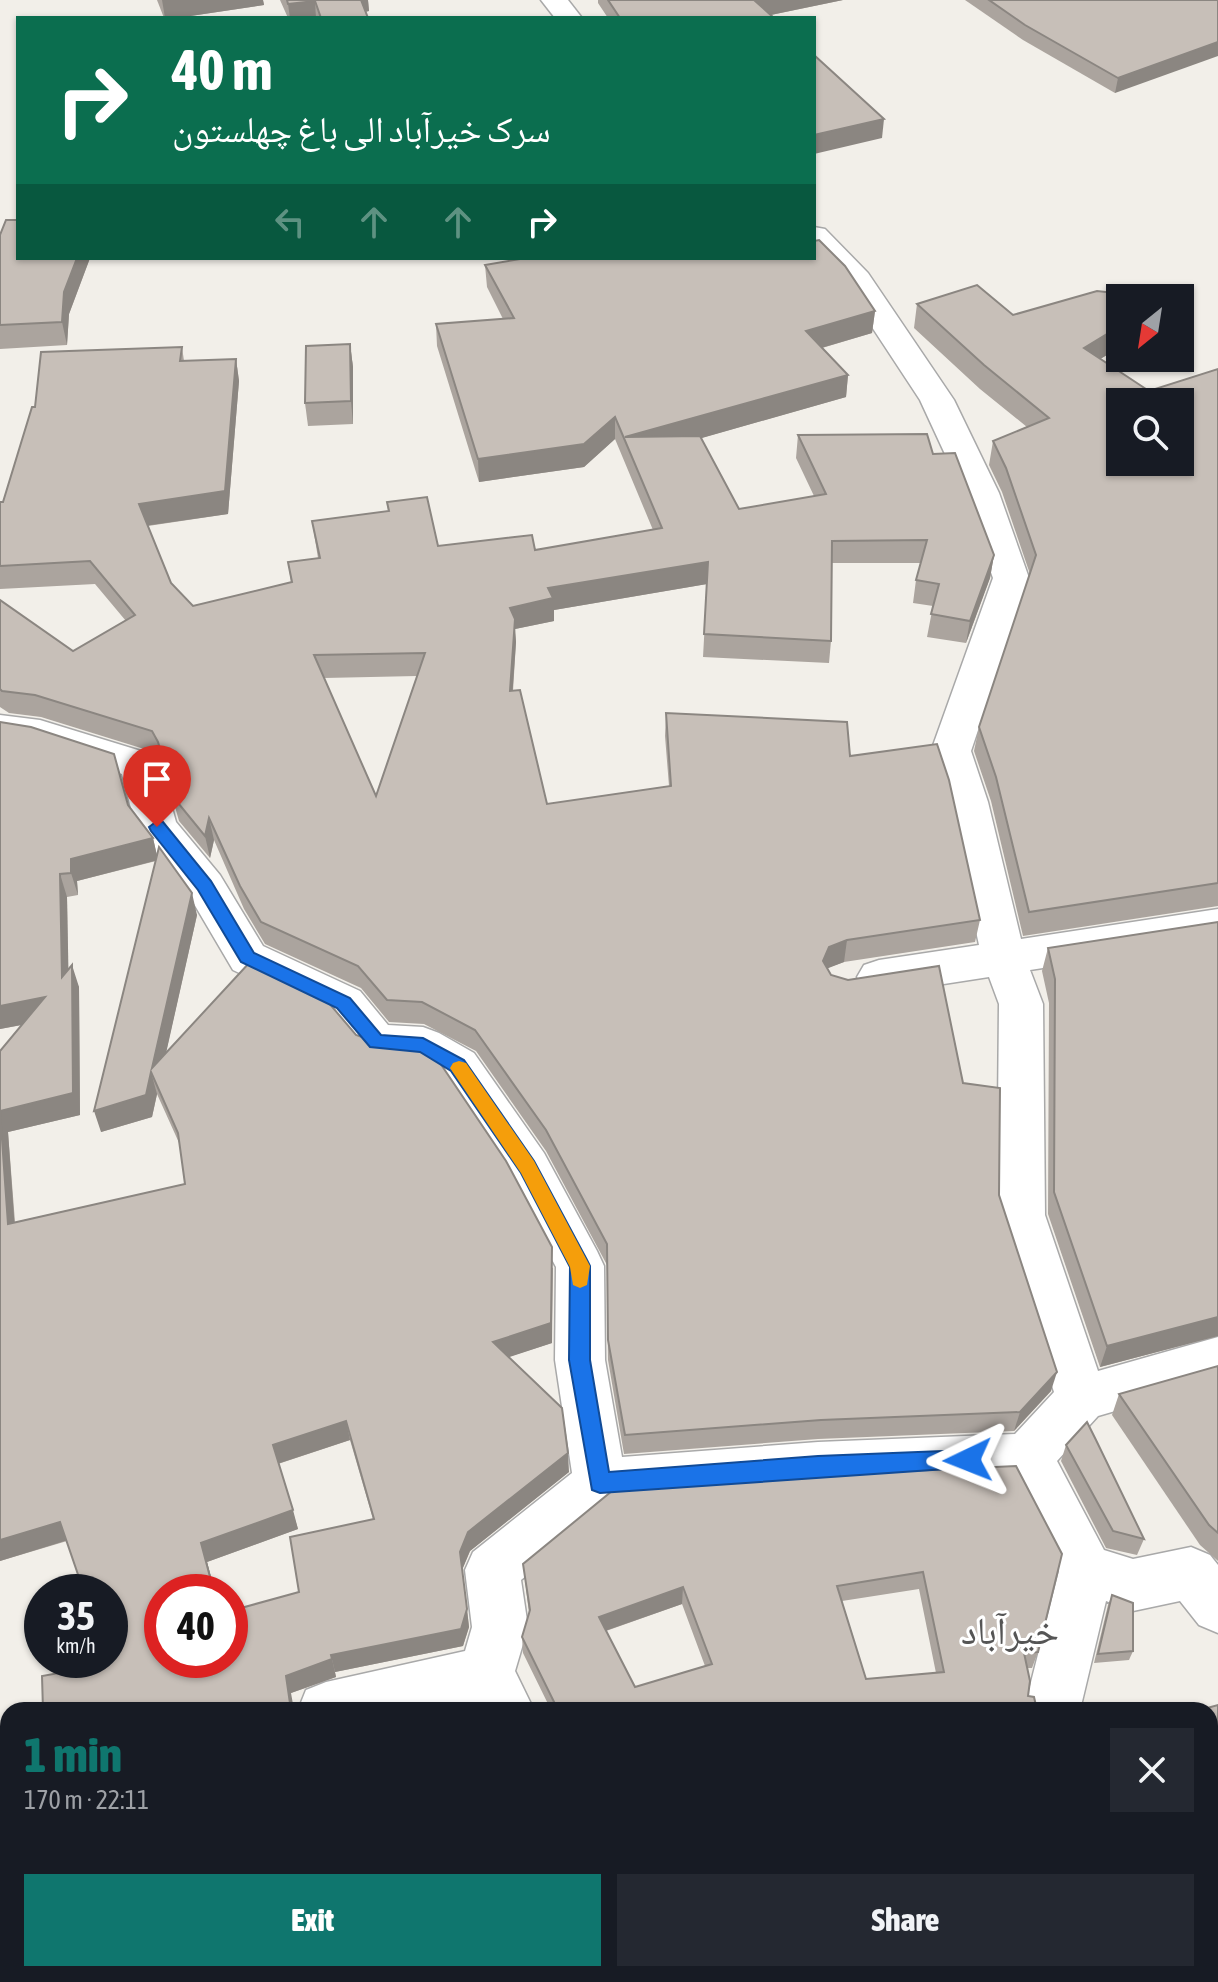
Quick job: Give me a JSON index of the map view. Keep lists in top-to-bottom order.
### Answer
{
  "districts": ["خیرآباد"],
  "north": "bottom left",
  "page": {
    "turn": ["40 m", "سرک خیرآباد الی باغ چهلستون"],
    "speed": "35 km/h",
    "limit": "40",
    "heading": ["1 min", "170 m · 22:11"],
    "buttons": ["Exit", "Share"]
  }
}
